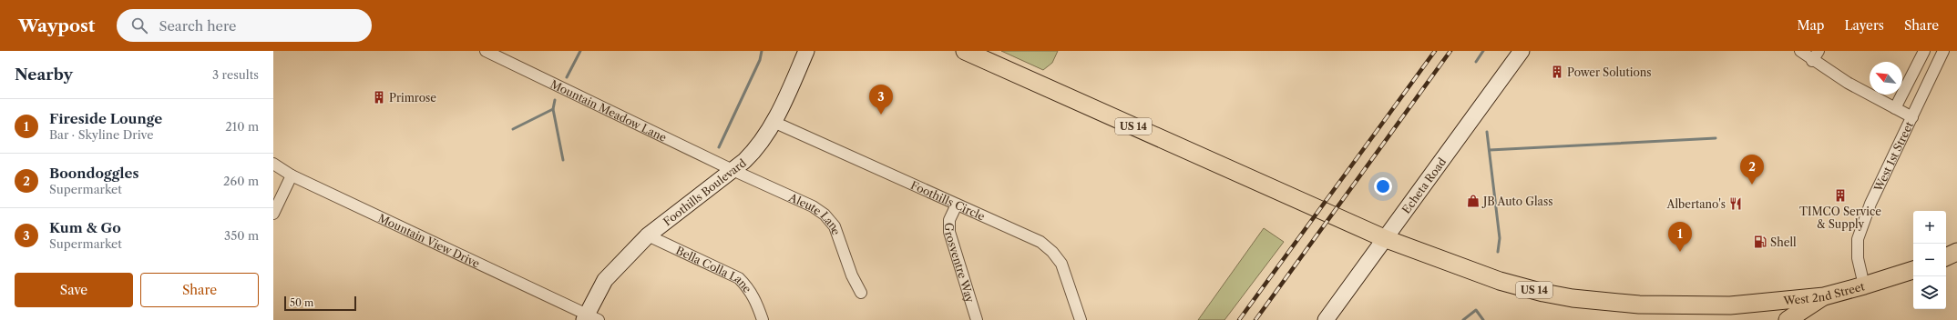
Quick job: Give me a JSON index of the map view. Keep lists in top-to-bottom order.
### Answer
{
  "streets": {
    "main road": ["US 14", "West 2nd Street"],
    "street": [
      "Mountain Meadow Lane",
      "West 1st Street",
      "Echeta Road",
      "Foothills Boulevard",
      "Foothills Circle",
      "Aleute Lane",
      "Mountain View Drive",
      "Grosventre Way",
      "Bella Colla Lane"
    ]
  },
  "crossings": [
    ["Mountain Meadow Lane", "Foothills Boulevard"],
    ["Mountain Meadow Lane", "Aleute Lane"],
    ["US 14", "Echeta Road"],
    ["US 14", "West 2nd Street"],
    ["West 1st Street", "West 2nd Street"],
    ["Foothills Boulevard", "Foothills Circle"],
    ["Foothills Boulevard", "Aleute Lane"],
    ["Foothills Boulevard", "Mountain View Drive"],
    ["Foothills Boulevard", "Bella Colla Lane"],
    ["Foothills Circle", "Grosventre Way"]
  ],
  "places": {
    "building": ["Power Solutions", "Primrose", "TIMCO Service & Supply"],
    "shop": ["JB Auto Glass"],
    "restaurant": ["Albertano's"],
    "fuel station": ["Shell"]
  },
  "scale_bar": "50 m",
  "north": "top left",
  "page": {
    "header": "Waypost",
    "search": "Search here",
    "nav": ["Map", "Layers", "Share"],
    "heading": ["Nearby", "3 results"],
    "pins": ["3", "2", "1"],
    "list": [
      {
        "mark": "1",
        "name": "Fireside Lounge",
        "note": "Bar · Skyline Drive",
        "value": "210 m"
      },
      {
        "mark": "2",
        "name": "Boondoggles",
        "note": "Supermarket",
        "value": "260 m"
      },
      {
        "mark": "3",
        "name": "Kum & Go",
        "note": "Supermarket",
        "value": "350 m"
      }
    ],
    "map_buttons": ["+", "−"],
    "buttons": ["Save", "Share"],
    "scale": "50 m"
  }
}
